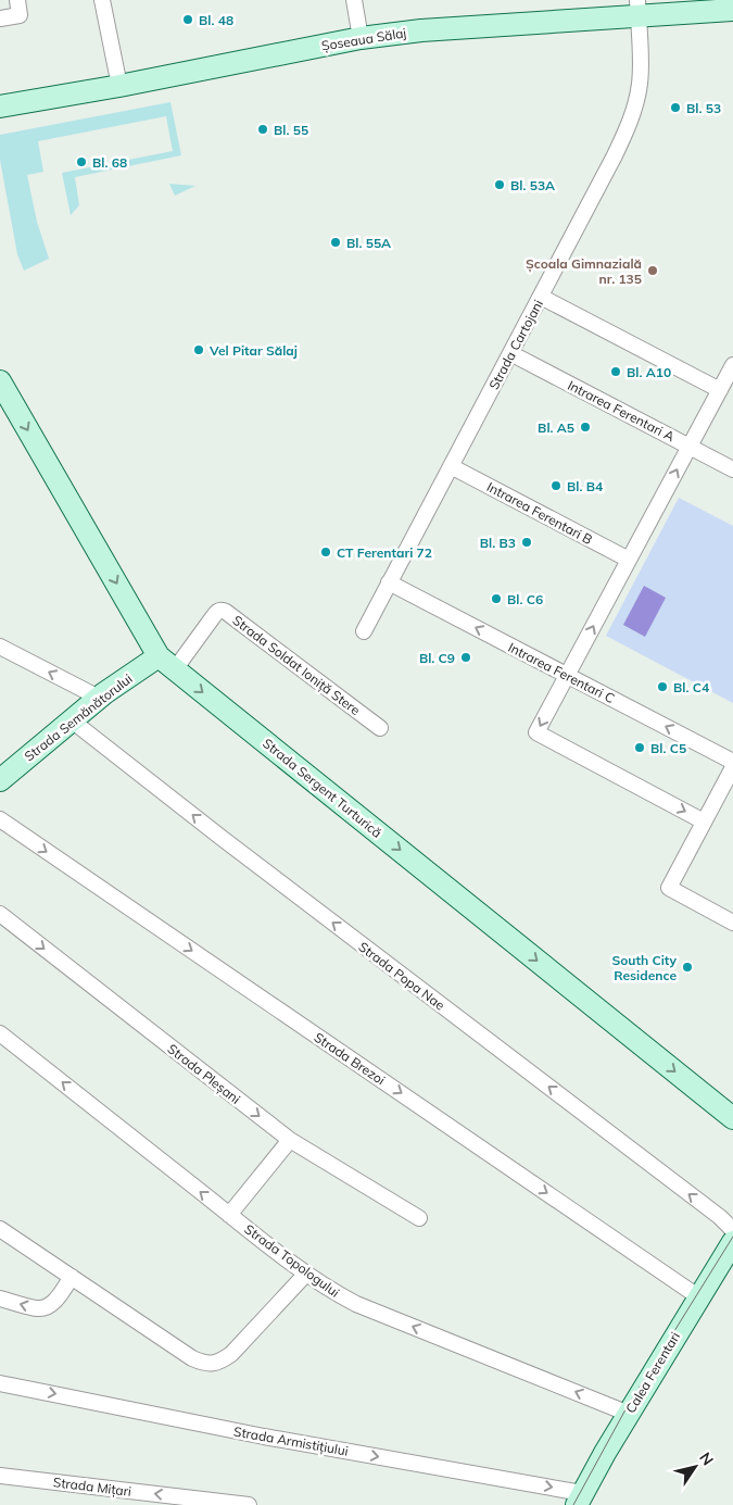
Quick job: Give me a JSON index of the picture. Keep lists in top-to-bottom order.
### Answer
{
  "streets": {
    "street": [
      "Șoseaua Sălaj",
      "Strada Cartojani",
      "Intrarea Ferentari A",
      "Intrarea Ferentari B",
      "Strada Soldat Ioniță Stere",
      "Intrarea Ferentari C",
      "Strada Semănătorului",
      "Strada Sergent Turturică",
      "Strada Popa Nae",
      "Strada Brezoi",
      "Strada Pleșani",
      "Strada Topologului",
      "Calea Ferentari",
      "Strada Armistițiului",
      "Strada Mițari"
    ]
  },
  "crossings": [
    ["Șoseaua Sălaj", "Strada Cartojani"],
    ["Strada Cartojani", "Intrarea Ferentari A"],
    ["Strada Cartojani", "Intrarea Ferentari B"],
    ["Strada Cartojani", "Intrarea Ferentari C"],
    ["Strada Soldat Ioniță Stere", "Strada Semănătorului"],
    ["Strada Soldat Ioniță Stere", "Strada Sergent Turturică"],
    ["Strada Semănătorului", "Strada Sergent Turturică"],
    ["Strada Semănătorului", "Strada Popa Nae"],
    ["Strada Brezoi", "Calea Ferentari"],
    ["Strada Topologului", "Calea Ferentari"],
    ["Calea Ferentari", "Strada Armistițiului"]
  ],
  "one_way": [
    "Intrarea Ferentari C",
    "Strada Sergent Turturică",
    "Strada Popa Nae",
    "Strada Brezoi",
    "Strada Pleșani",
    "Strada Topologului",
    "Strada Armistițiului",
    "Strada Mițari"
  ],
  "places": [
    "Bl. 48",
    "Bl. 53",
    "Bl. 55",
    "Bl. 68",
    "Bl. 53A",
    "Bl. 55A",
    "Școala Gimnazială nr. 135",
    "Vel Pitar Sălaj",
    "Bl. A10",
    "Bl. A5",
    "Bl. B4",
    "Bl. B3",
    "CT Ferentari 72",
    "Bl. C6",
    "Bl. C9",
    "Bl. C4",
    "Bl. C5",
    "South City Residence"
  ],
  "north": "top right"
}
